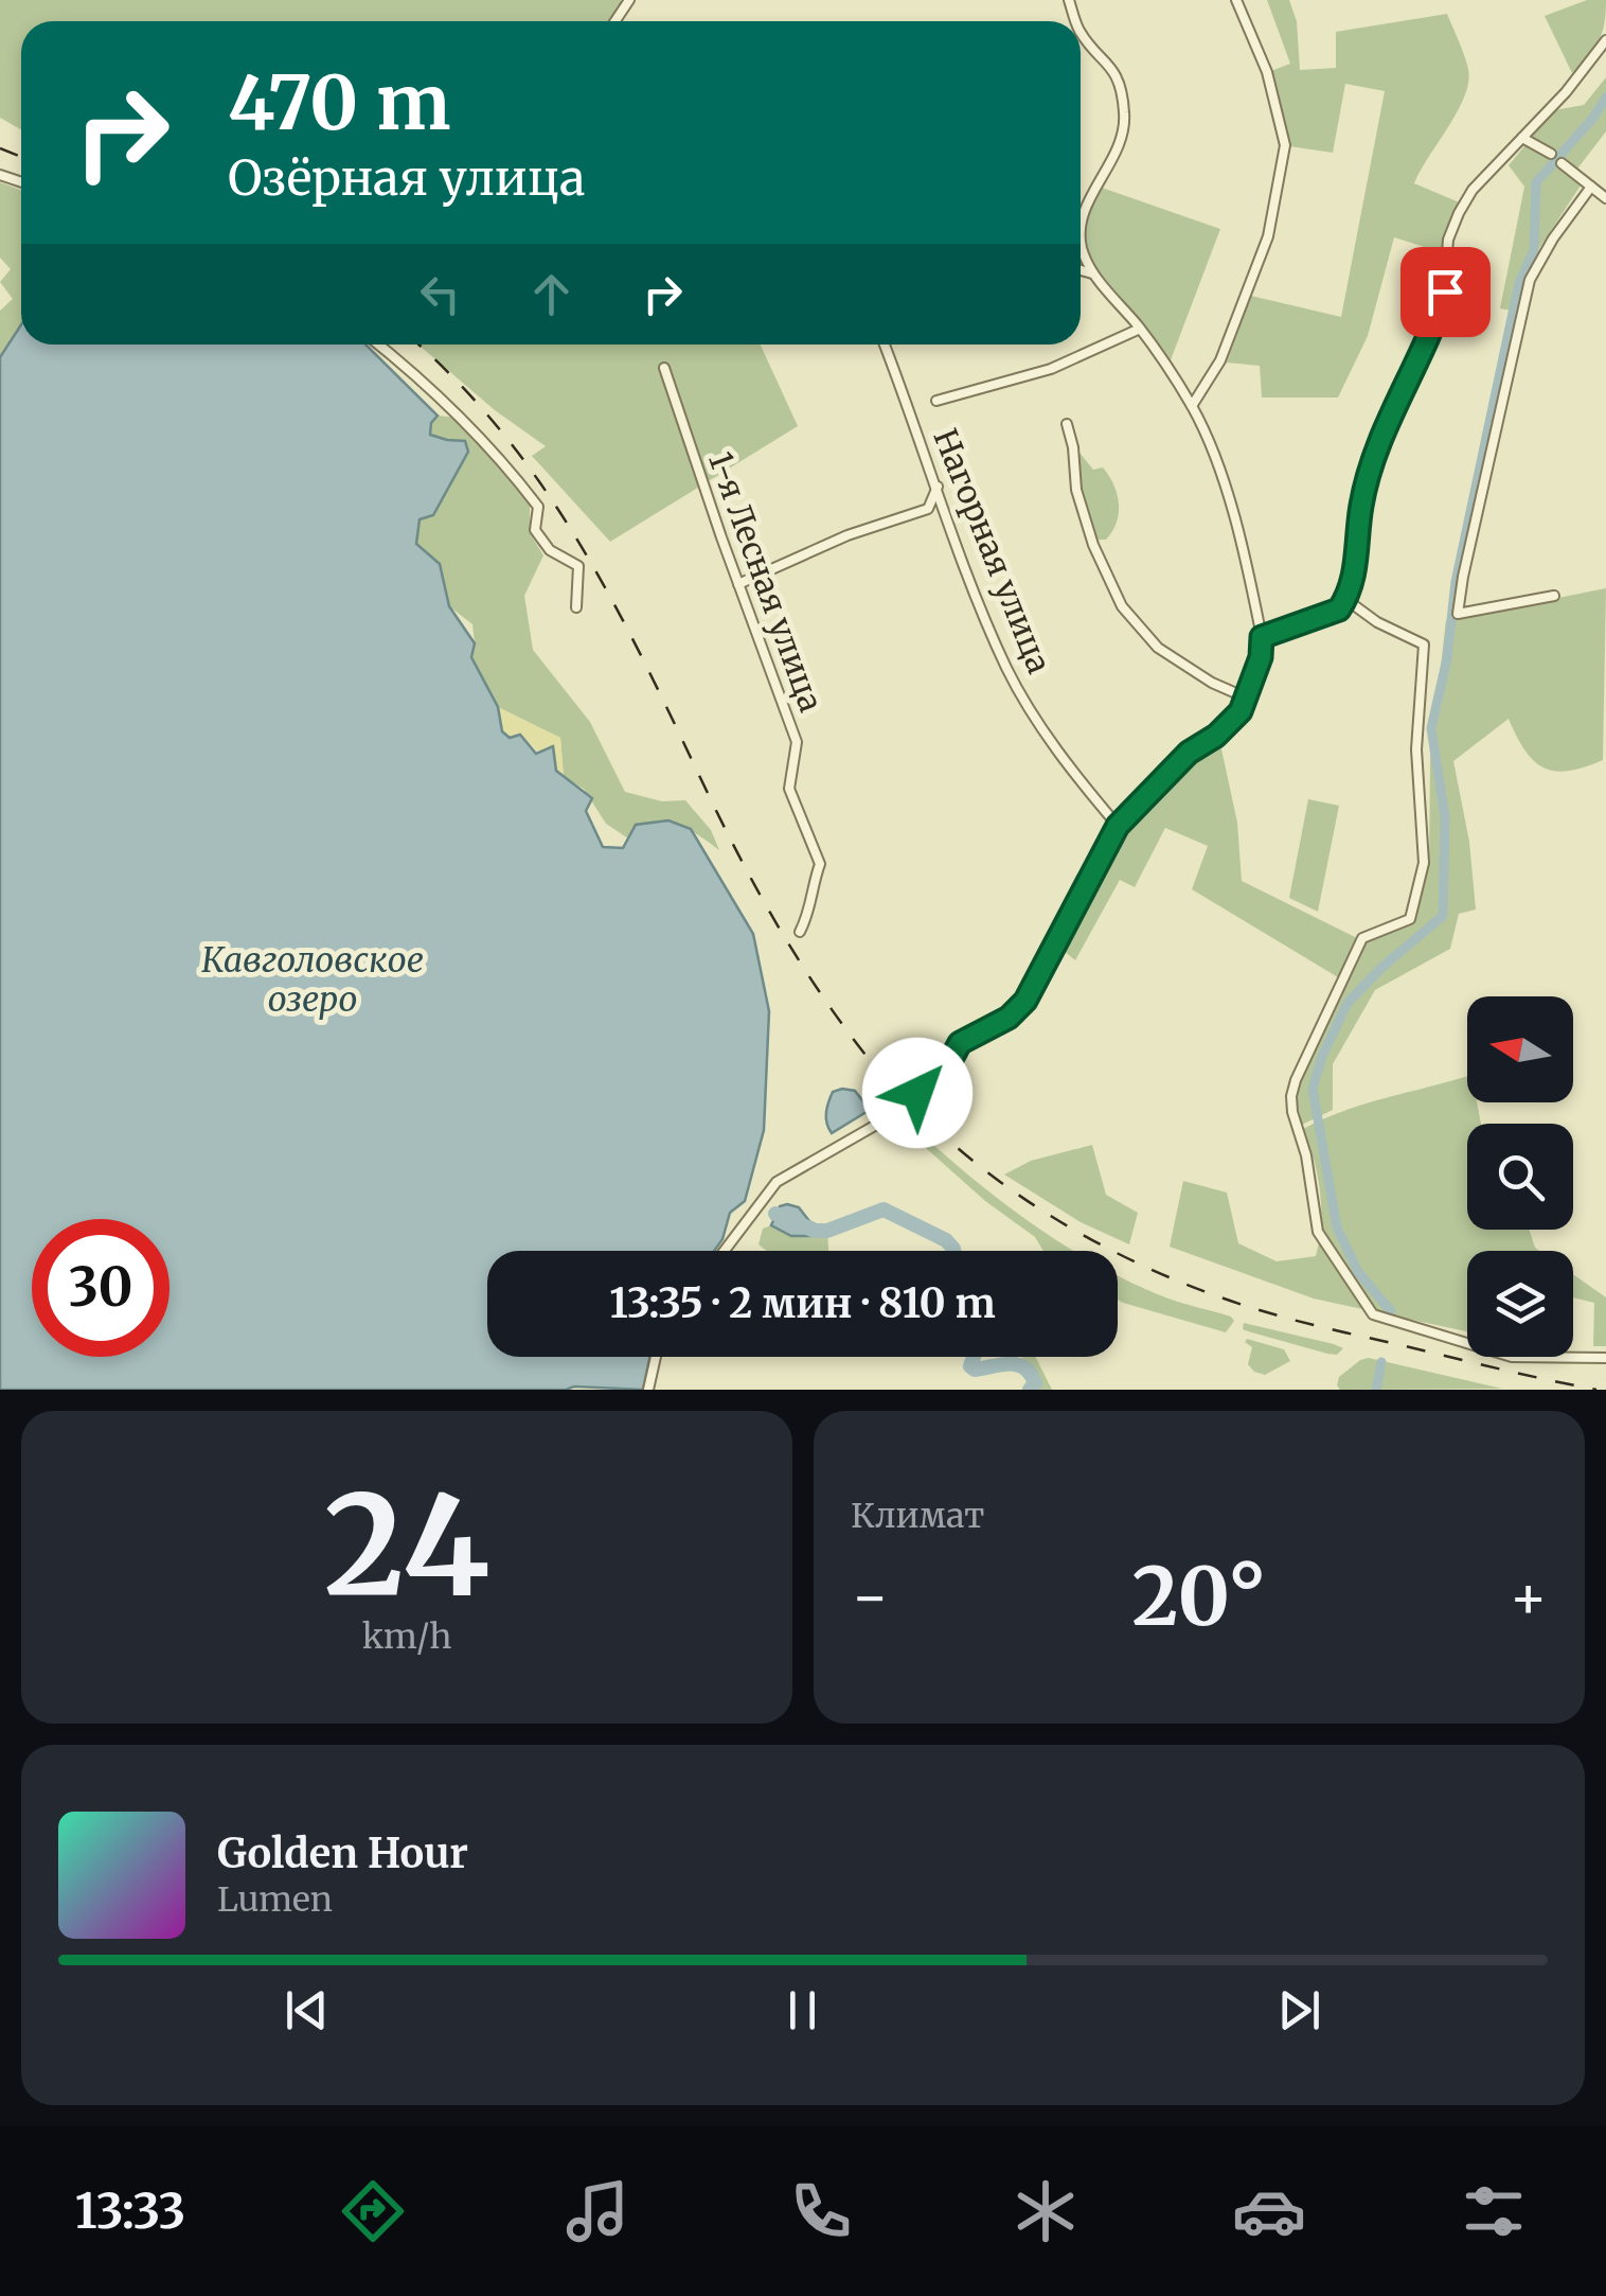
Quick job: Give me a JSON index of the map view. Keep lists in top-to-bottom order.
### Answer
{
  "streets": {
    "street": ["Нагорная улица", "1-я Лесная улица"]
  },
  "water": ["Кавголовское озеро"],
  "north": "left",
  "page": {
    "turn": ["470 m", "Озёрная улица"],
    "limit": "30",
    "trip": "13:35 · 2 мин · 810 m",
    "tile": [
      ["24", "km/h"],
      "Климат"
    ],
    "heat": ["−", "20°", "+"],
    "song": ["Golden Hour", "Lumen"],
    "tabs": "13:33"
  }
}
